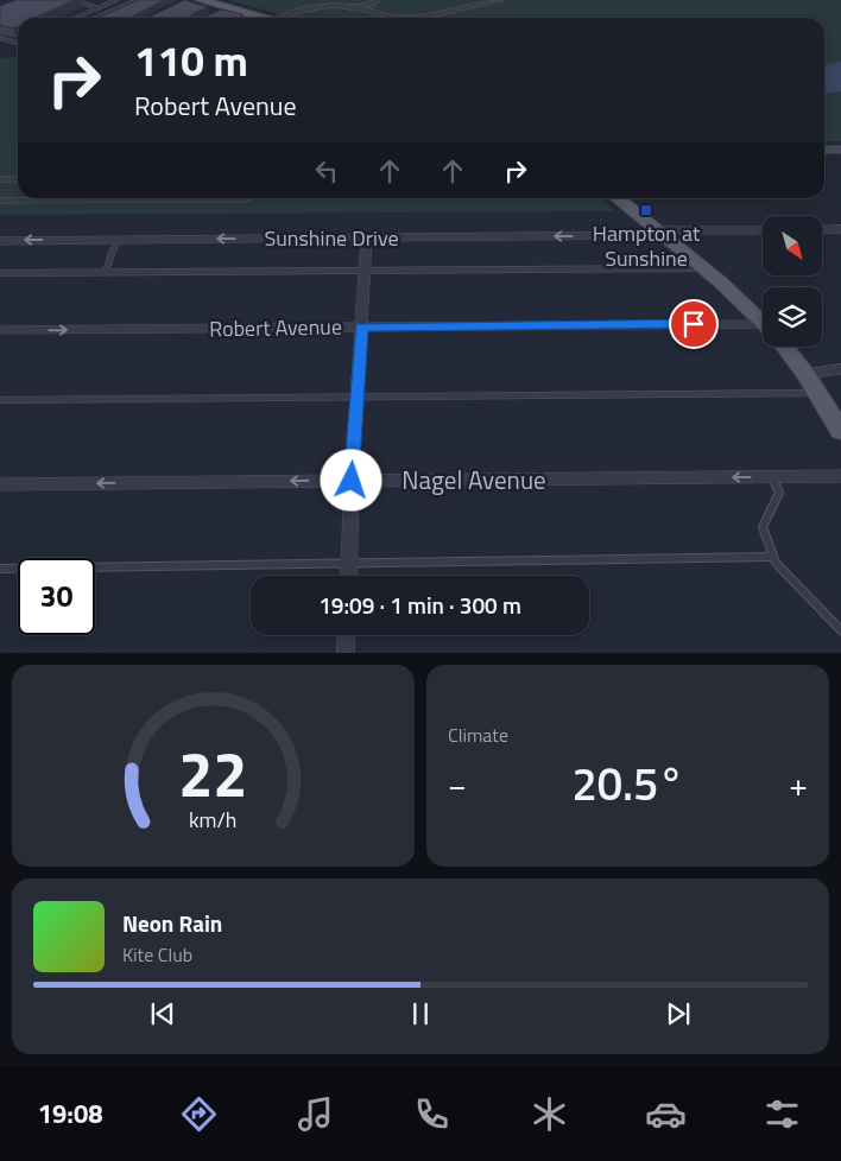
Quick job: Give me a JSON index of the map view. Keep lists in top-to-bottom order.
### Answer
{
  "streets": {
    "street": ["Sunshine Drive", "Robert Avenue", "Nagel Avenue"]
  },
  "one_way": ["Sunshine Drive", "Robert Avenue", "Nagel Avenue"],
  "places": {
    "transit": ["Hampton at Sunshine"]
  },
  "north": "bottom right",
  "page": {
    "turn": ["110 m", "Robert Avenue"],
    "limit": "30",
    "trip": "19:09 · 1 min · 300 m",
    "tile": "Climate",
    "heat": ["−", "20.5°", "+"],
    "song": ["Neon Rain", "Kite Club"],
    "tabs": "19:08",
    "gauge": ["22", "km/h"]
  }
}
